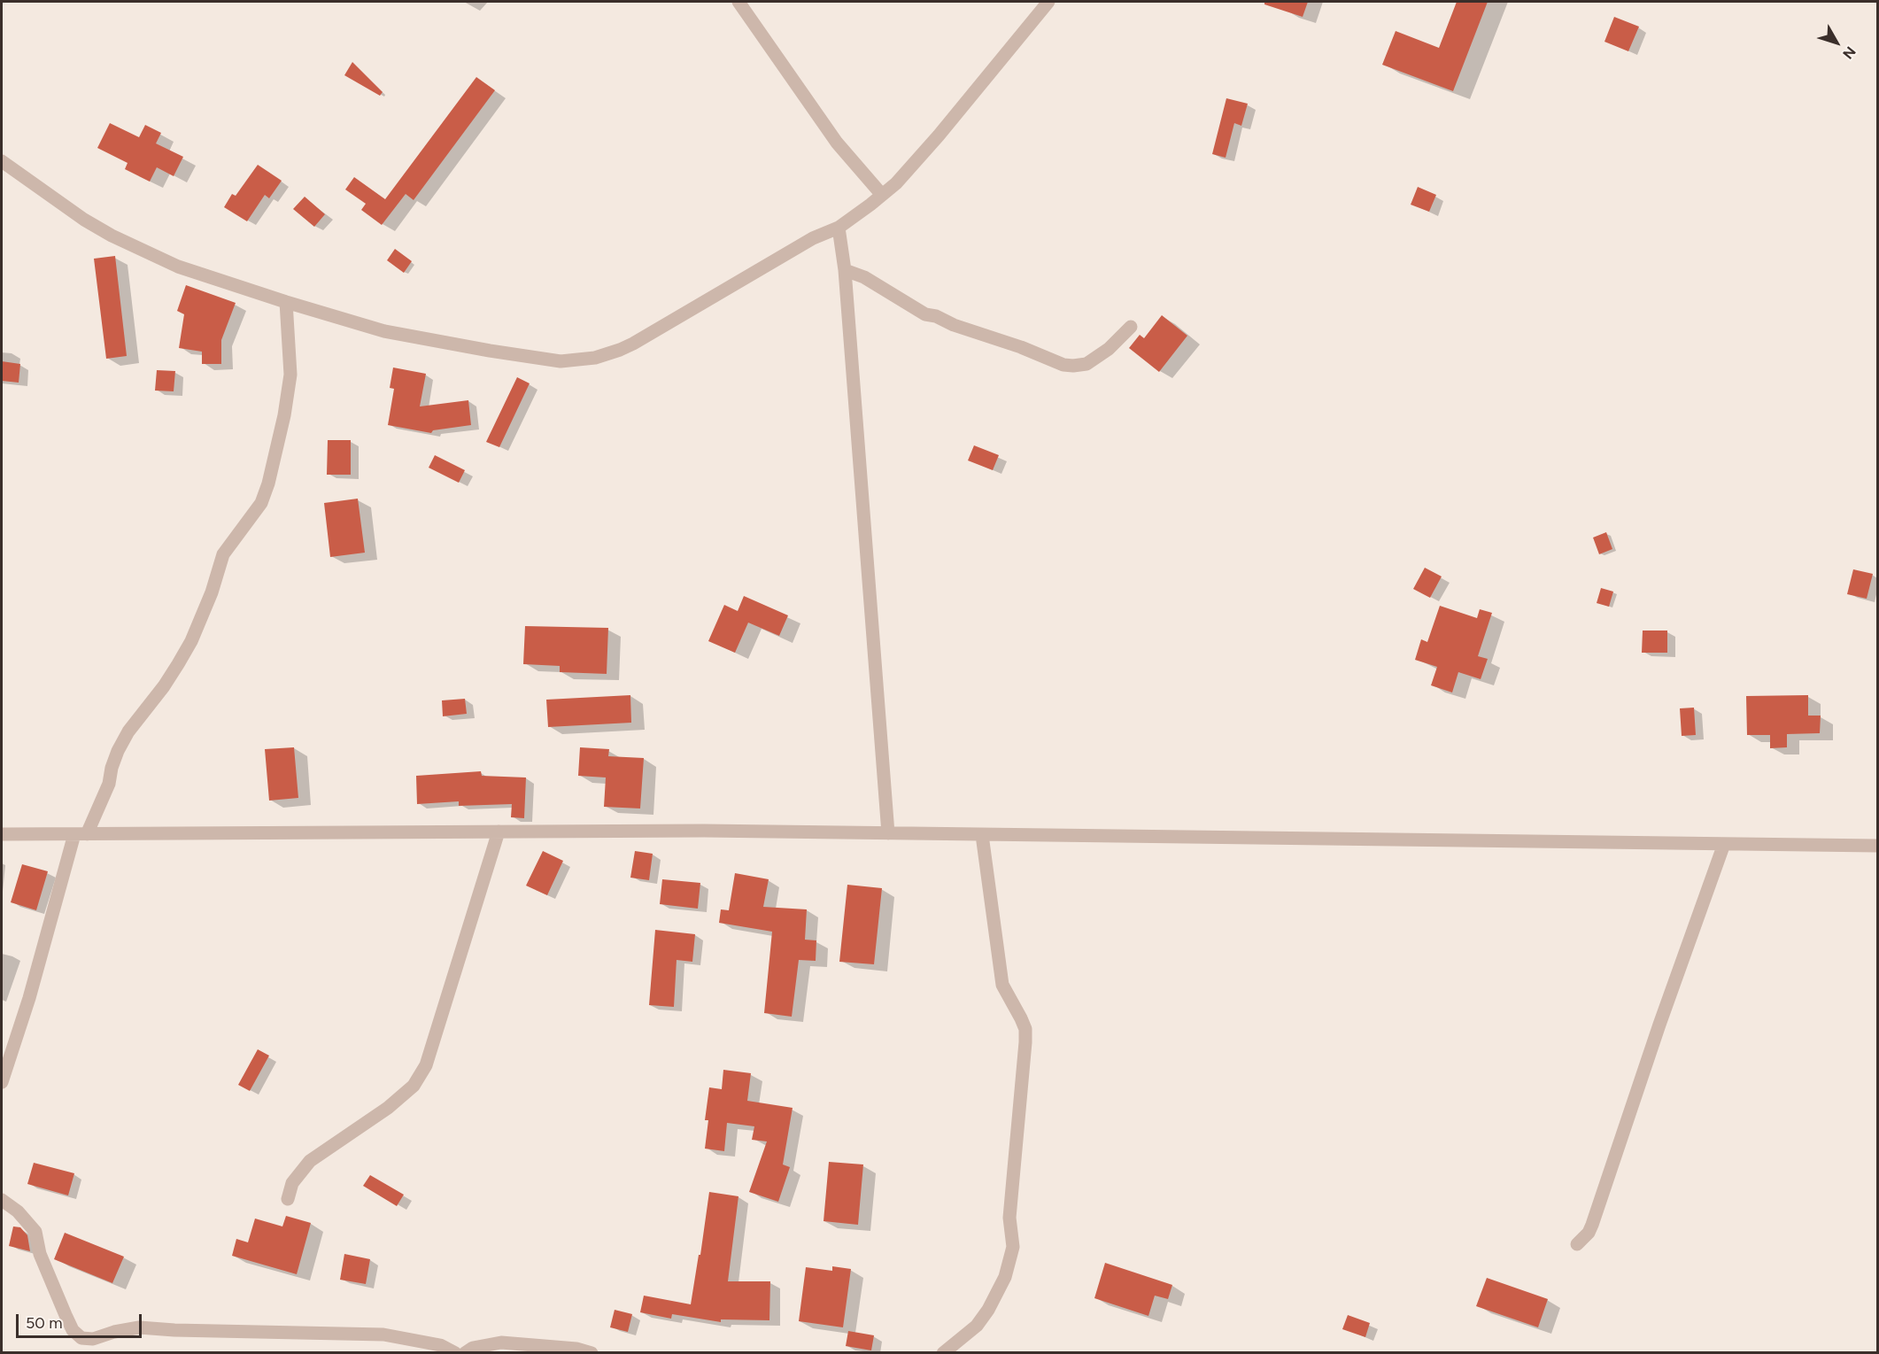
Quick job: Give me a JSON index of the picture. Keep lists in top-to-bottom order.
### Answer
{
  "scale_bar": "50 m",
  "north": "bottom right"
}
